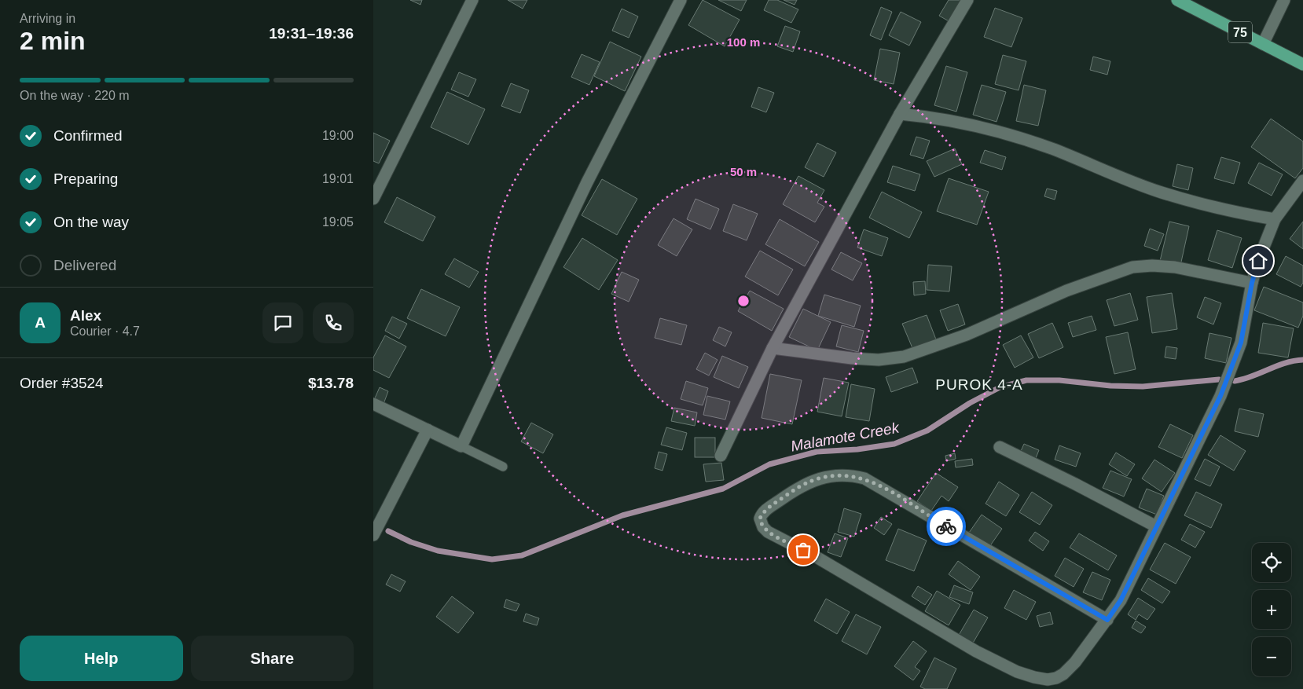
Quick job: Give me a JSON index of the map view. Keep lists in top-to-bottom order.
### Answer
{
  "streets": {
    "highway": ["75"]
  },
  "districts": ["PUROK 4-A"],
  "water": ["Malamote Creek"],
  "page": {
    "heading": ["2 min", "Arriving in", "19:31–19:36"],
    "panel": [
      "Alex",
      "Courier · 4.7",
      "Order #3524",
      "$13.78"
    ],
    "bar": "On the way · 220 m",
    "list": [
      ["Confirmed", "19:00"],
      ["Preparing", "19:01"],
      ["On the way", "19:05"],
      "Delivered"
    ],
    "round": "A",
    "map_buttons": ["+", "−"],
    "buttons": ["Help", "Share"]
  },
  "rings": ["100 m", "50 m"]
}
